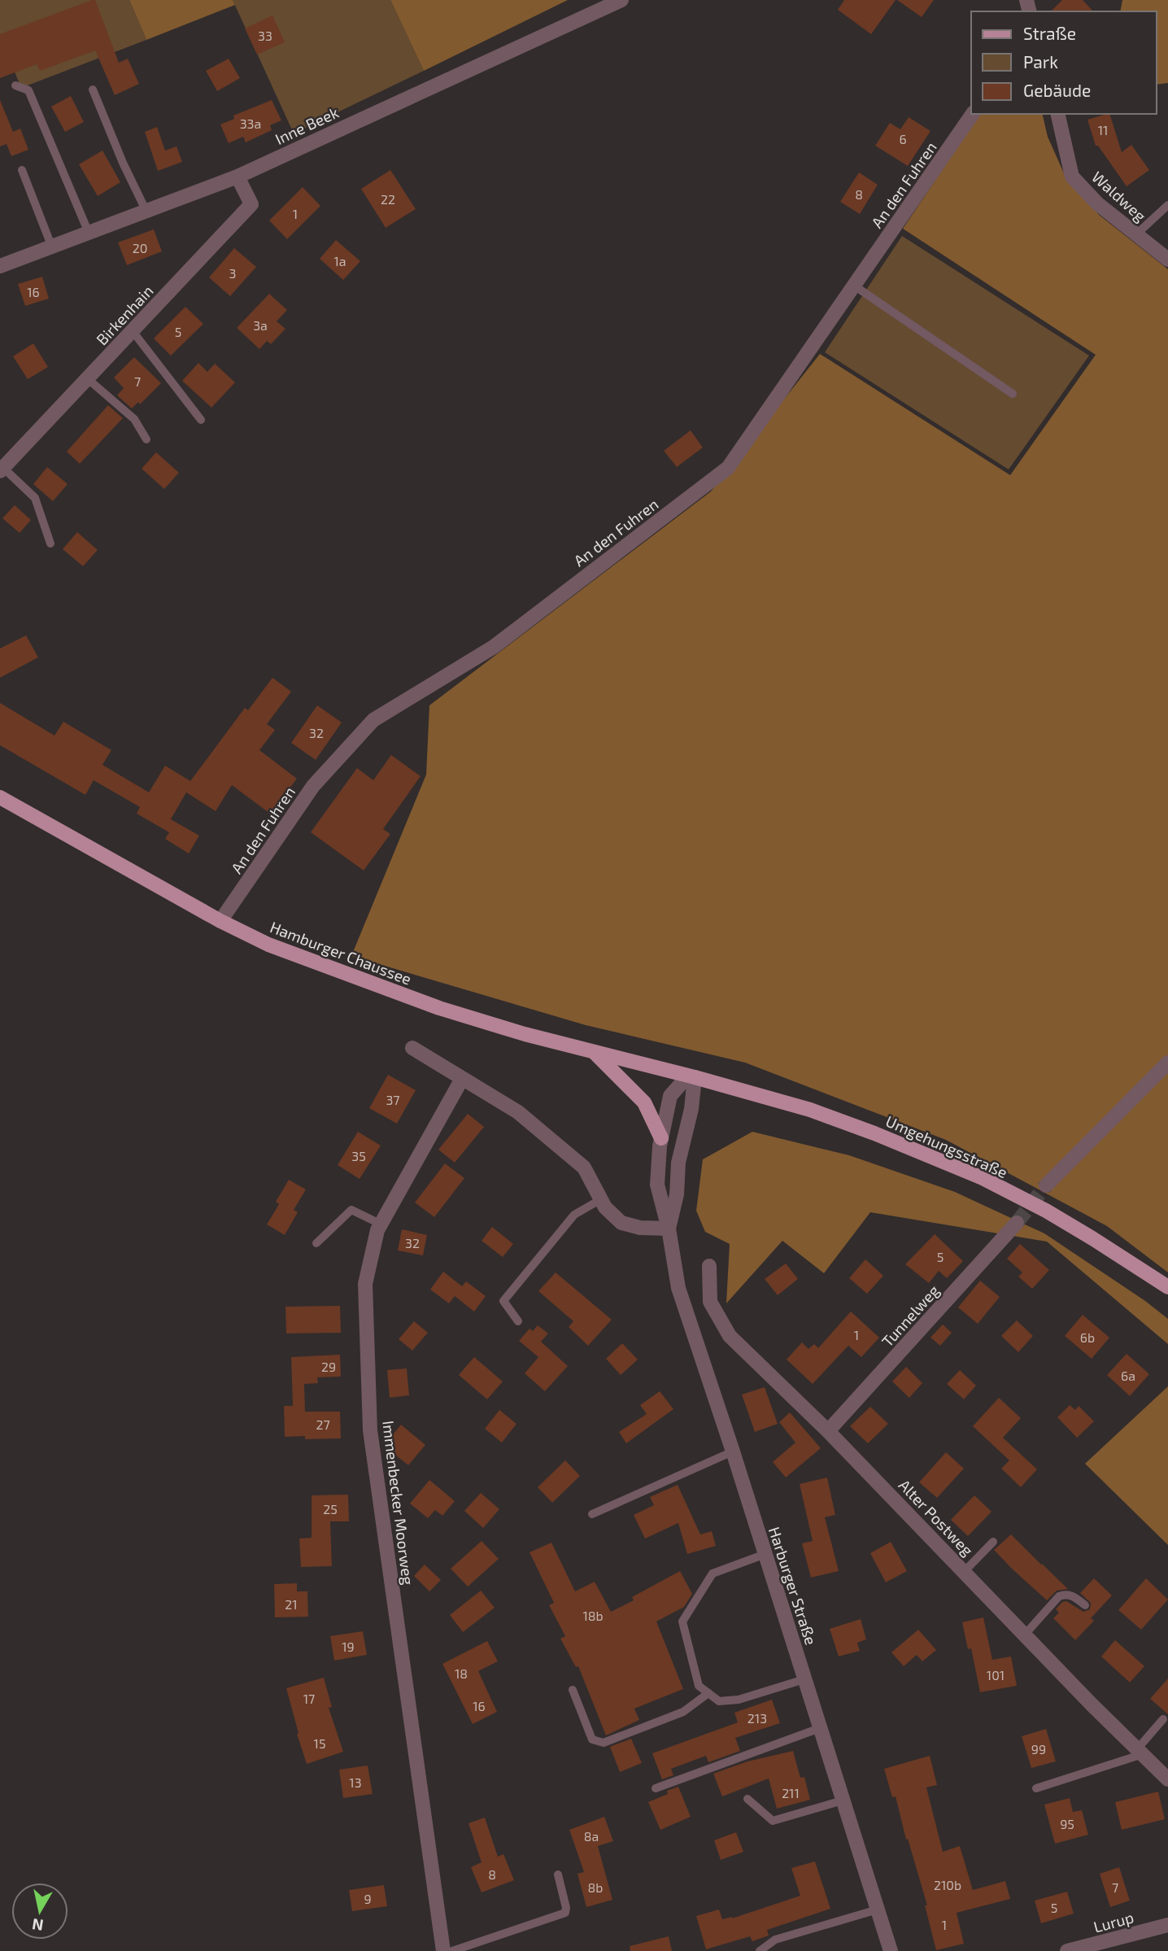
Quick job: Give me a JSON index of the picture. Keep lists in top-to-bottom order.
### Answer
{
  "streets": {
    "main road": ["Hamburger Chaussee", "Umgehungsstraße"],
    "street": [
      "Inne Beek",
      "An den Fuhren",
      "Waldweg",
      "Birkenhain",
      "Tunnelweg",
      "Immenbecker Moorweg",
      "Alter Postweg",
      "Harburger Straße",
      "Lurup"
    ]
  },
  "crossings": [
    ["Inne Beek", "Birkenhain"],
    ["An den Fuhren", "Hamburger Chaussee"],
    ["Hamburger Chaussee", "Umgehungsstraße"],
    ["Hamburger Chaussee", "Harburger Straße"],
    ["Umgehungsstraße", "Harburger Straße"],
    ["Tunnelweg", "Alter Postweg"]
  ],
  "house_numbers": [
    "33",
    "33a",
    "11",
    "6",
    "8",
    "22",
    "1",
    "20",
    "1a",
    "3",
    "16",
    "3a",
    "5",
    "7",
    "32",
    "37",
    "35",
    "32",
    "5",
    "1",
    "6b",
    "29",
    "6a",
    "27",
    "25",
    "21",
    "18b",
    "19",
    "18",
    "101",
    "17",
    "16",
    "213",
    "15",
    "99",
    "13",
    "211",
    "95",
    "8a",
    "8",
    "210b",
    "8b",
    "7",
    "9",
    "5",
    "1"
  ],
  "legend": ["Straße", "Park", "Gebäude"],
  "north": "bottom"
}
